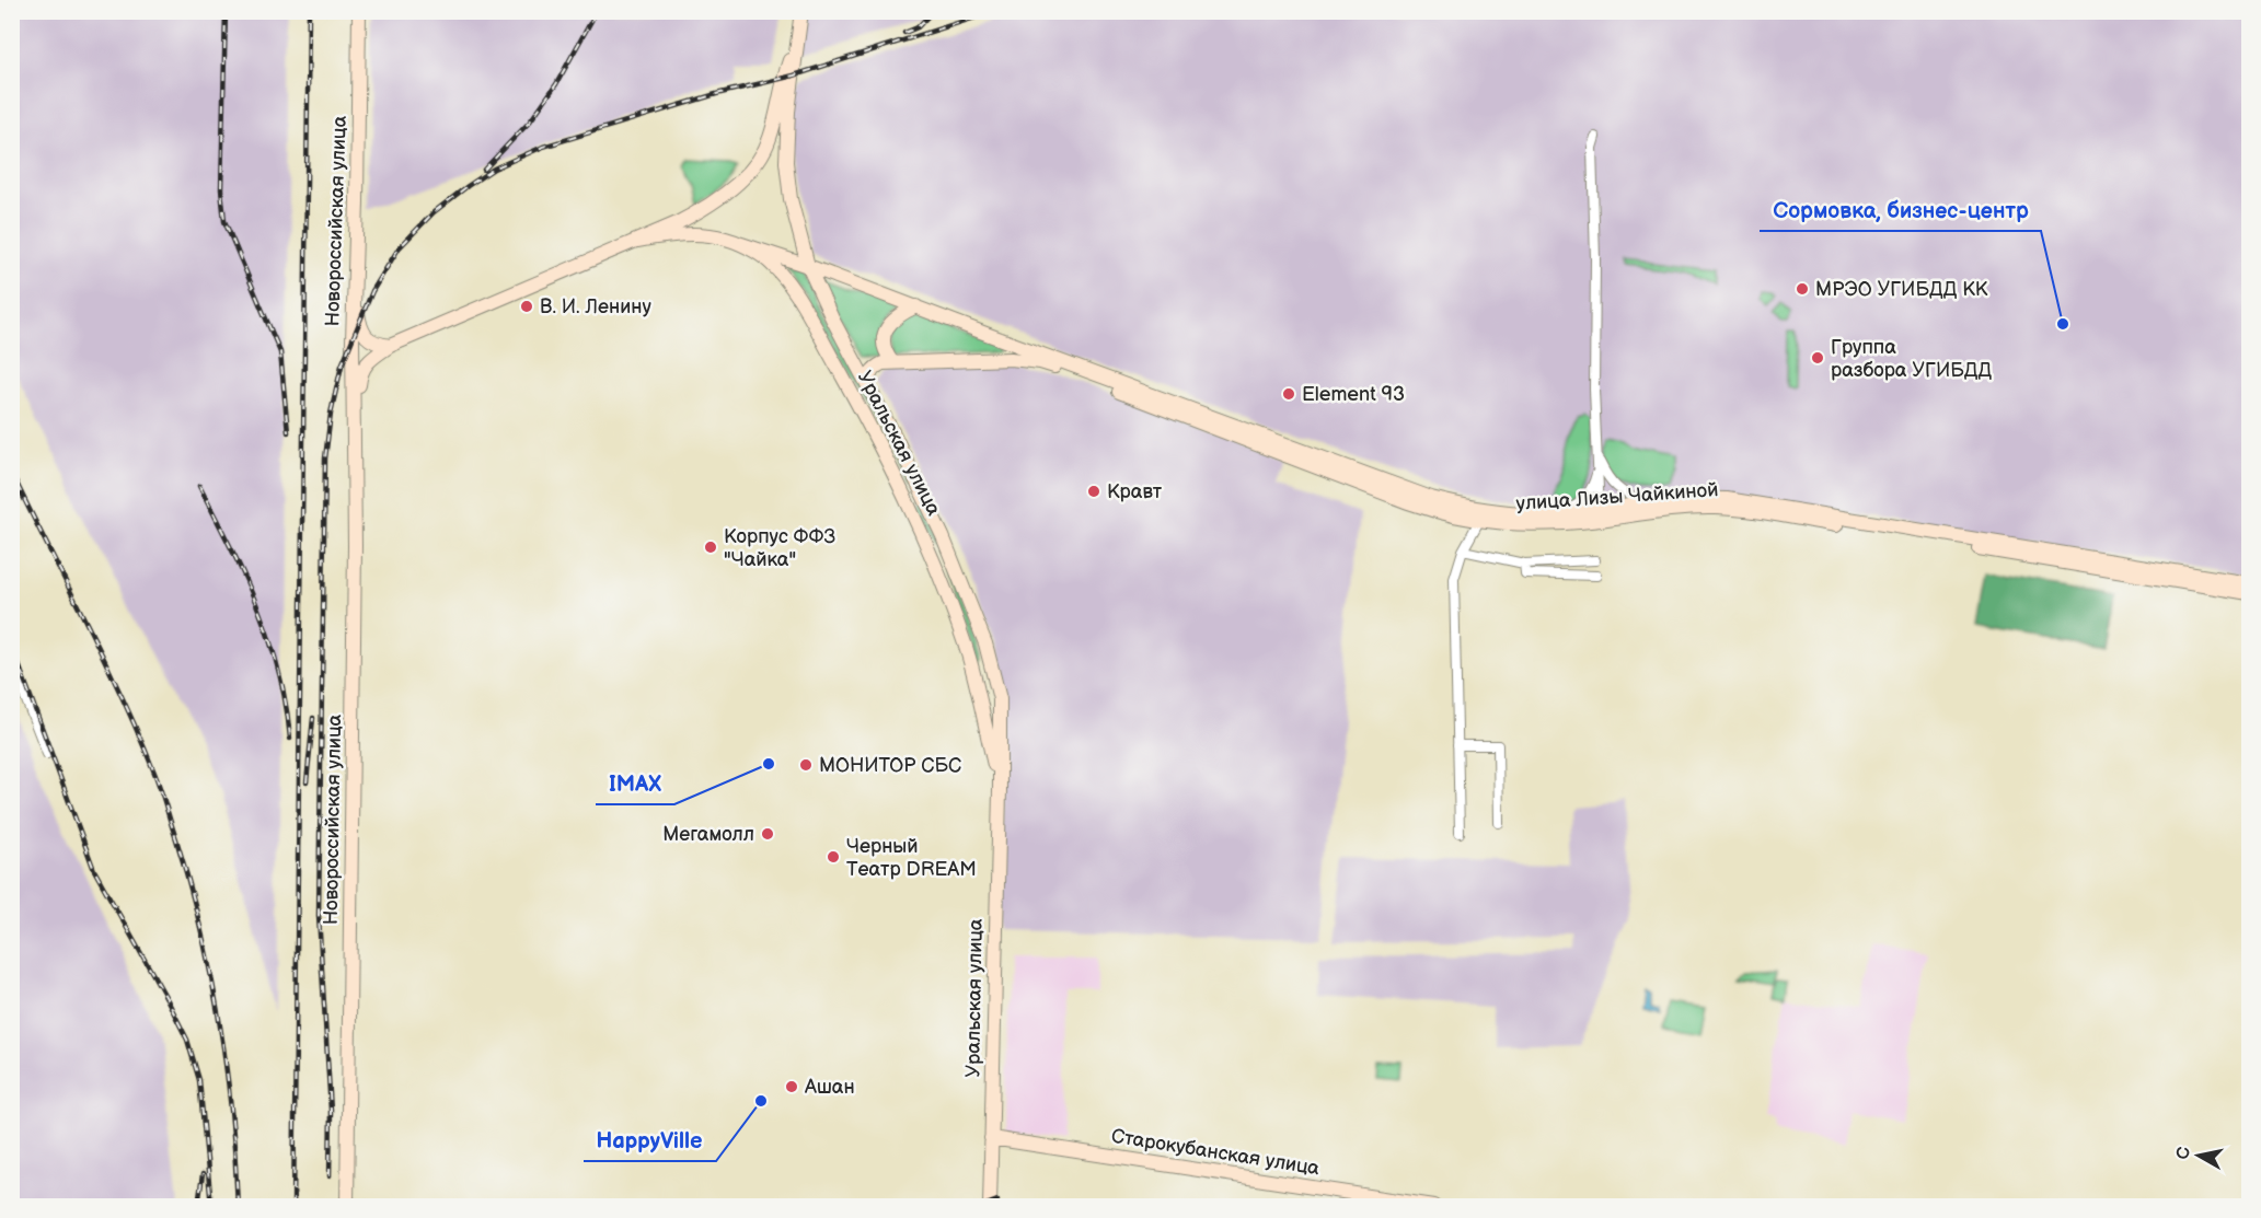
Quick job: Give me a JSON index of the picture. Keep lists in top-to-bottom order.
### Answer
{
  "streets": {
    "main road": [
      "Новороссийская улица",
      "Уральская улица",
      "улица Лизы Чайкиной",
      "Старокубанская улица"
    ]
  },
  "crossings": [
    ["Новороссийская улица", "Уральская улица"],
    ["Уральская улица", "Старокубанская улица"]
  ],
  "places": [
    "МРЭО УГИБДД КК",
    "В. И. Ленину",
    "Сормовка, бизнес-центр",
    "Группа разбора УГИБДД",
    "Element 93",
    "Кравт",
    "Корпус ФФЗ \"Чайка\"",
    "IMAX",
    "МОНИТОР СБС",
    "Мегамолл",
    "Черный Театр DREAM",
    "Ашан",
    "HappyVille"
  ],
  "north": "left"
}
